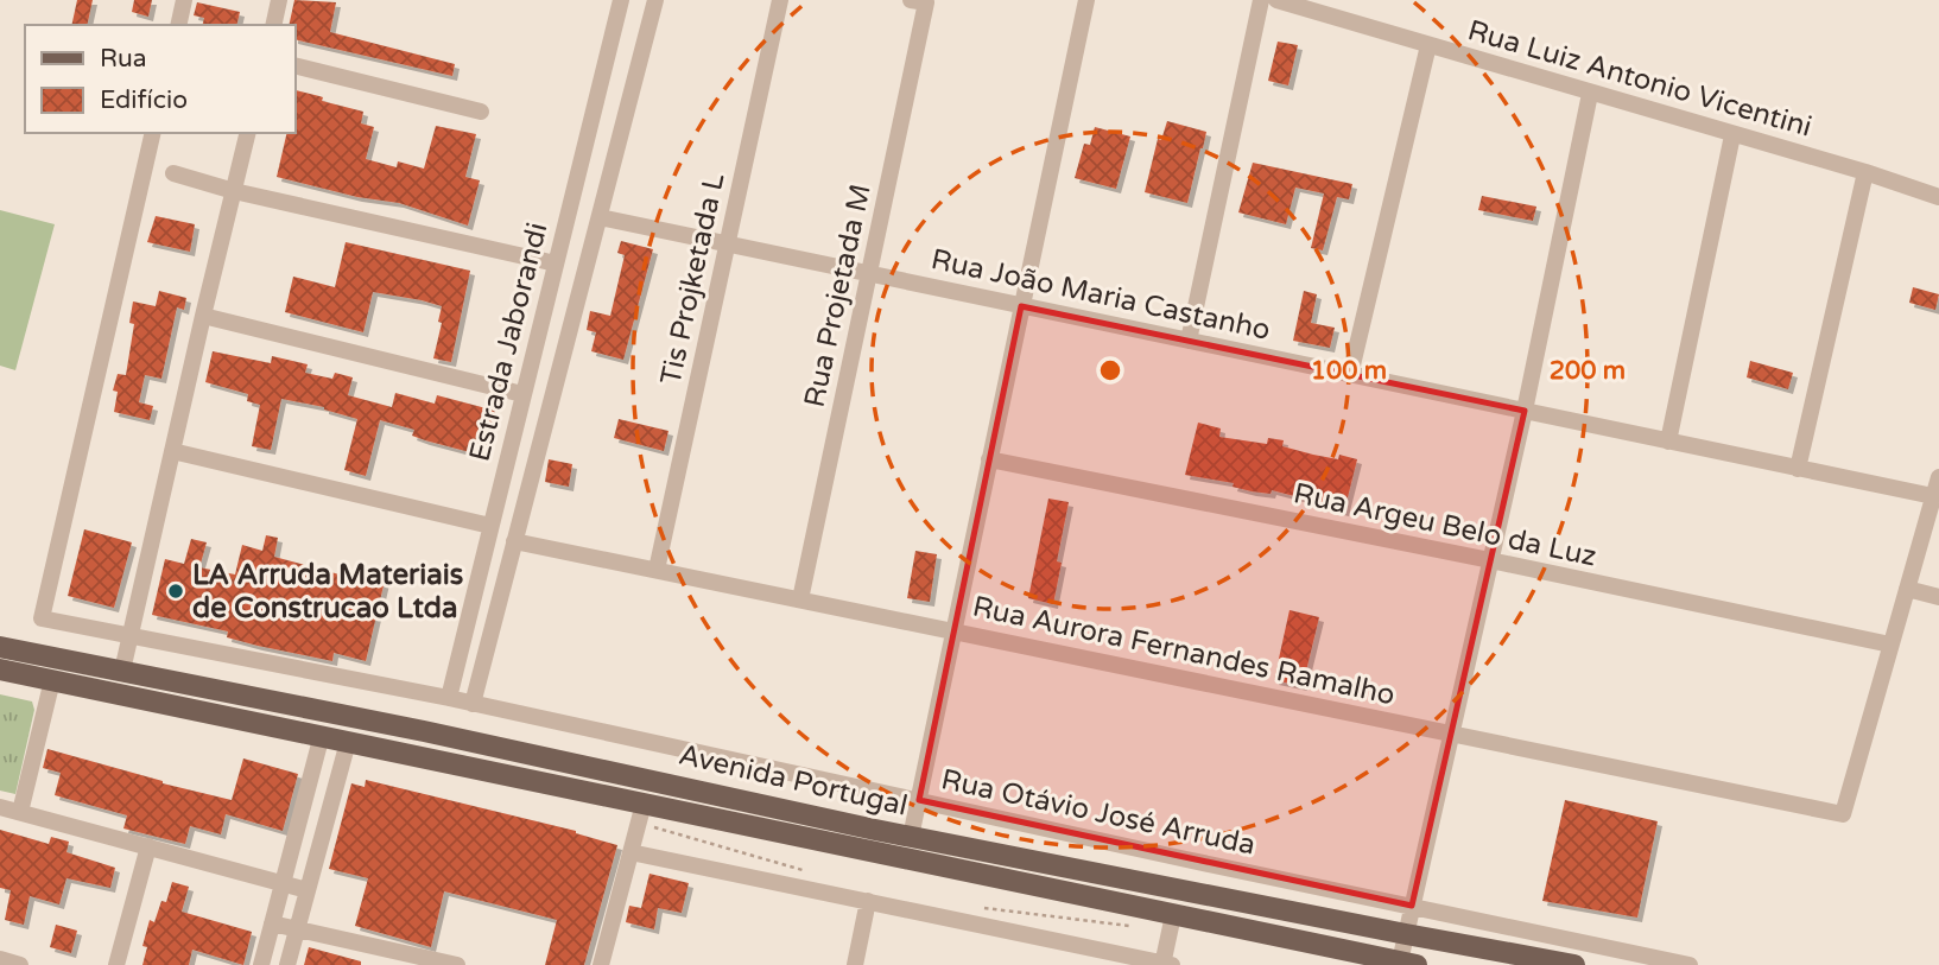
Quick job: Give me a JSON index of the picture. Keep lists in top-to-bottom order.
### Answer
{
  "streets": {
    "main road": ["Avenida Portugal"],
    "street": [
      "Rua Luiz Antonio Vicentini",
      "Tis Projketada L",
      "Rua João Maria Castanho",
      "Rua Projetada M",
      "Estrada Jaborandi",
      "Rua Argeu Belo da Luz",
      "Rua Aurora Fernandes Ramalho",
      "Rua Otávio José Arruda"
    ]
  },
  "crossings": [
    ["Tis Projketada L", "Rua João Maria Castanho"],
    ["Tis Projketada L", "Rua Aurora Fernandes Ramalho"],
    ["Rua João Maria Castanho", "Rua Projetada M"],
    ["Rua Projetada M", "Rua Aurora Fernandes Ramalho"],
    ["Estrada Jaborandi", "Rua Otávio José Arruda"],
    ["Rua Argeu Belo da Luz", "Rua Aurora Fernandes Ramalho"]
  ],
  "places": ["LA Arruda Materiais de Construcao Ltda"],
  "legend": ["Rua", "Edifício"],
  "rings": ["100 m", "200 m"]
}
